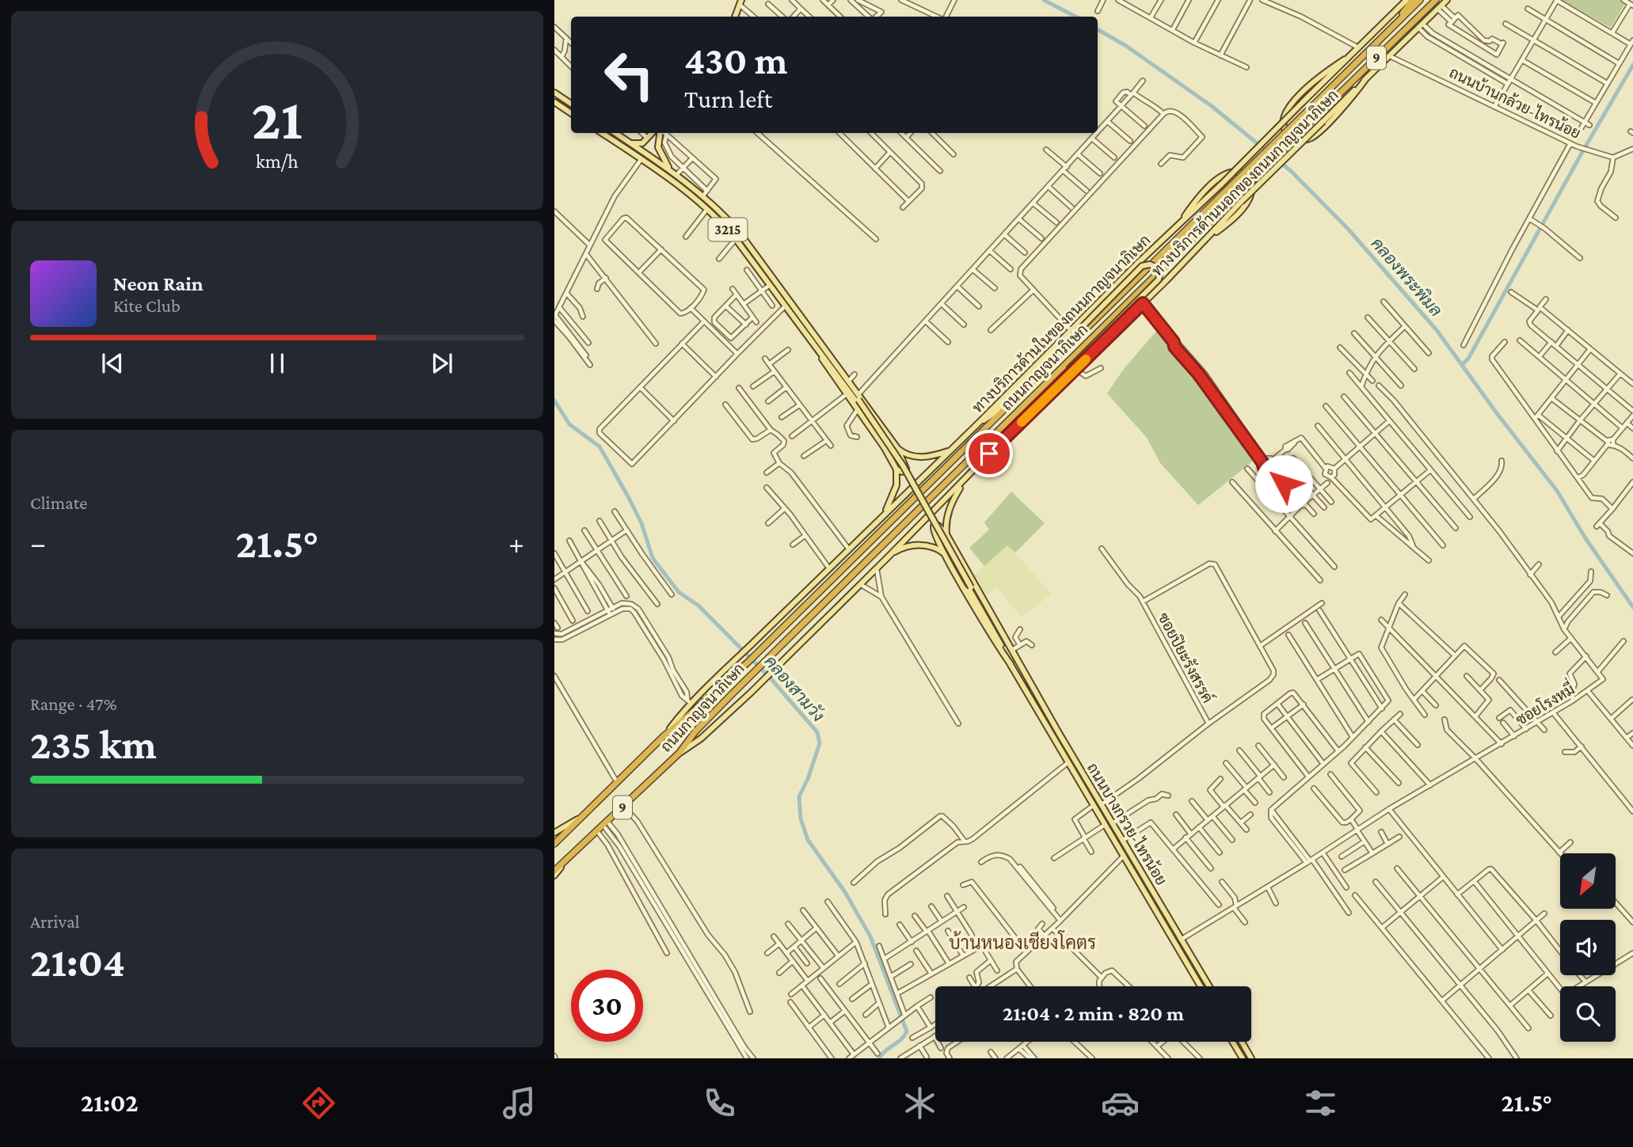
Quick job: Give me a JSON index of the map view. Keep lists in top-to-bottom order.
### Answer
{
  "streets": {
    "highway": ["9", "ถนนกาญจนาภิเษก"],
    "main road": [
      "ทางบริการด้านนอกของถนนกาญจนาภิเษก",
      "3215",
      "ทางบริการด้านในของถนนกาญจนาภิเษก",
      "ถนนบางกรวย-ไทรน้อย"
    ],
    "street": ["ถนนบ้านกล้วย-ไทรน้อย", "ซอยปิยะรังสรรค์", "ซอยโรงหมี่"]
  },
  "crossings": [
    ["ถนนบ้านกล้วย-ไทรน้อย", "ทางบริการด้านนอกของถนนกาญจนาภิเษก"],
    ["ทางบริการด้านนอกของถนนกาญจนาภิเษก", "ถนนกาญจนาภิเษก"],
    ["ทางบริการด้านในของถนนกาญจนาภิเษก", "ถนนกาญจนาภิเษก"],
    ["ซอยปิยะรังสรรค์", "ถนนบางกรวย-ไทรน้อย"],
    ["ซอยโรงหมี่", "ถนนบางกรวย-ไทรน้อย"]
  ],
  "districts": ["บ้านหนองเชียงโคตร"],
  "water": ["คลองพระพิมล", "คลองสามวัง"],
  "north": "bottom left",
  "page": {
    "turn": ["430 m", "Turn left"],
    "song": ["Neon Rain", "Kite Club"],
    "tile": [
      "Climate",
      ["Range · 47%", "235 km"],
      ["Arrival", "21:04"]
    ],
    "heat": ["−", "21.5°", "+"],
    "limit": "30",
    "trip": "21:04 · 2 min · 820 m",
    "tabs": ["21:02", "21.5°"],
    "gauge": ["21", "km/h"]
  }
}
